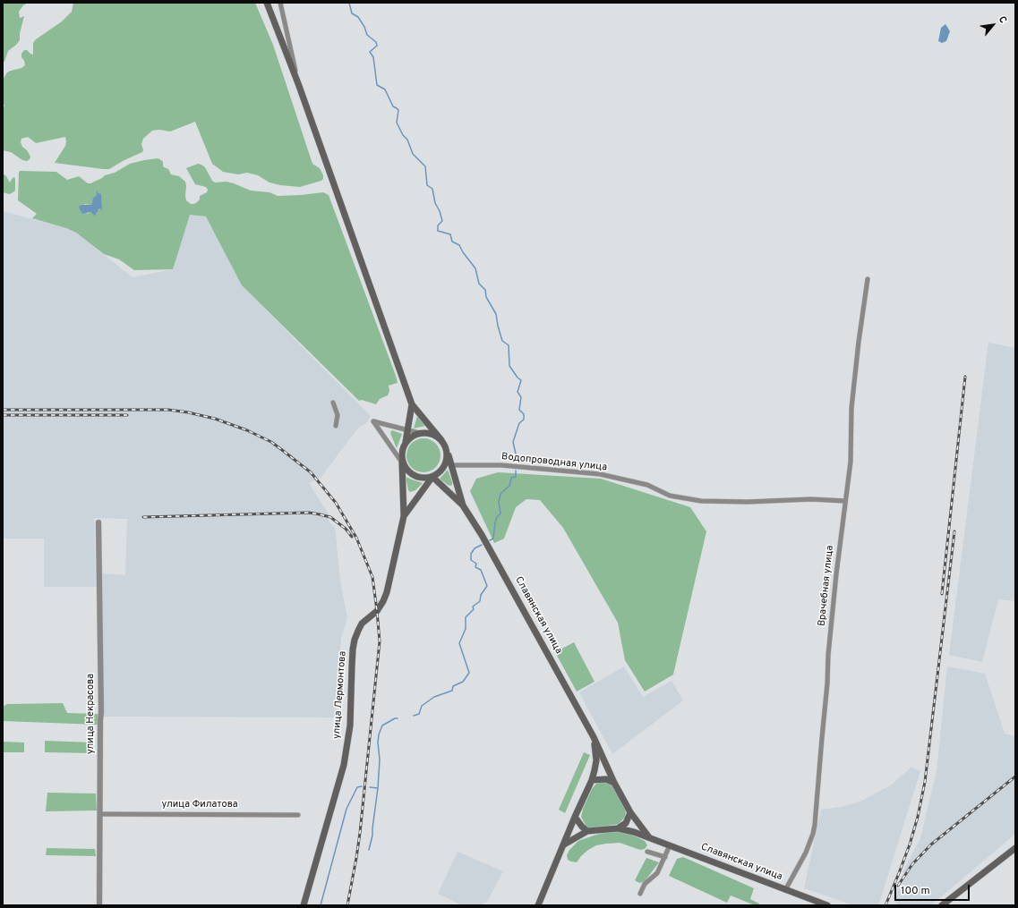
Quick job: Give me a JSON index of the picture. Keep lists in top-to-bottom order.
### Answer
{
  "streets": {
    "main road": ["Славянская улица", "улица Лермонтова"],
    "street": [
      "Водопроводная улица",
      "Врачебная улица",
      "улица Некрасова",
      "улица Филатова"
    ]
  },
  "crossings": [
    ["Водопроводная улица", "Врачебная улица"],
    ["Водопроводная улица", "Славянская улица"],
    ["Врачебная улица", "Славянская улица"],
    ["улица Некрасова", "улица Филатова"]
  ],
  "scale_bar": "100 m",
  "north": "top right"
}
